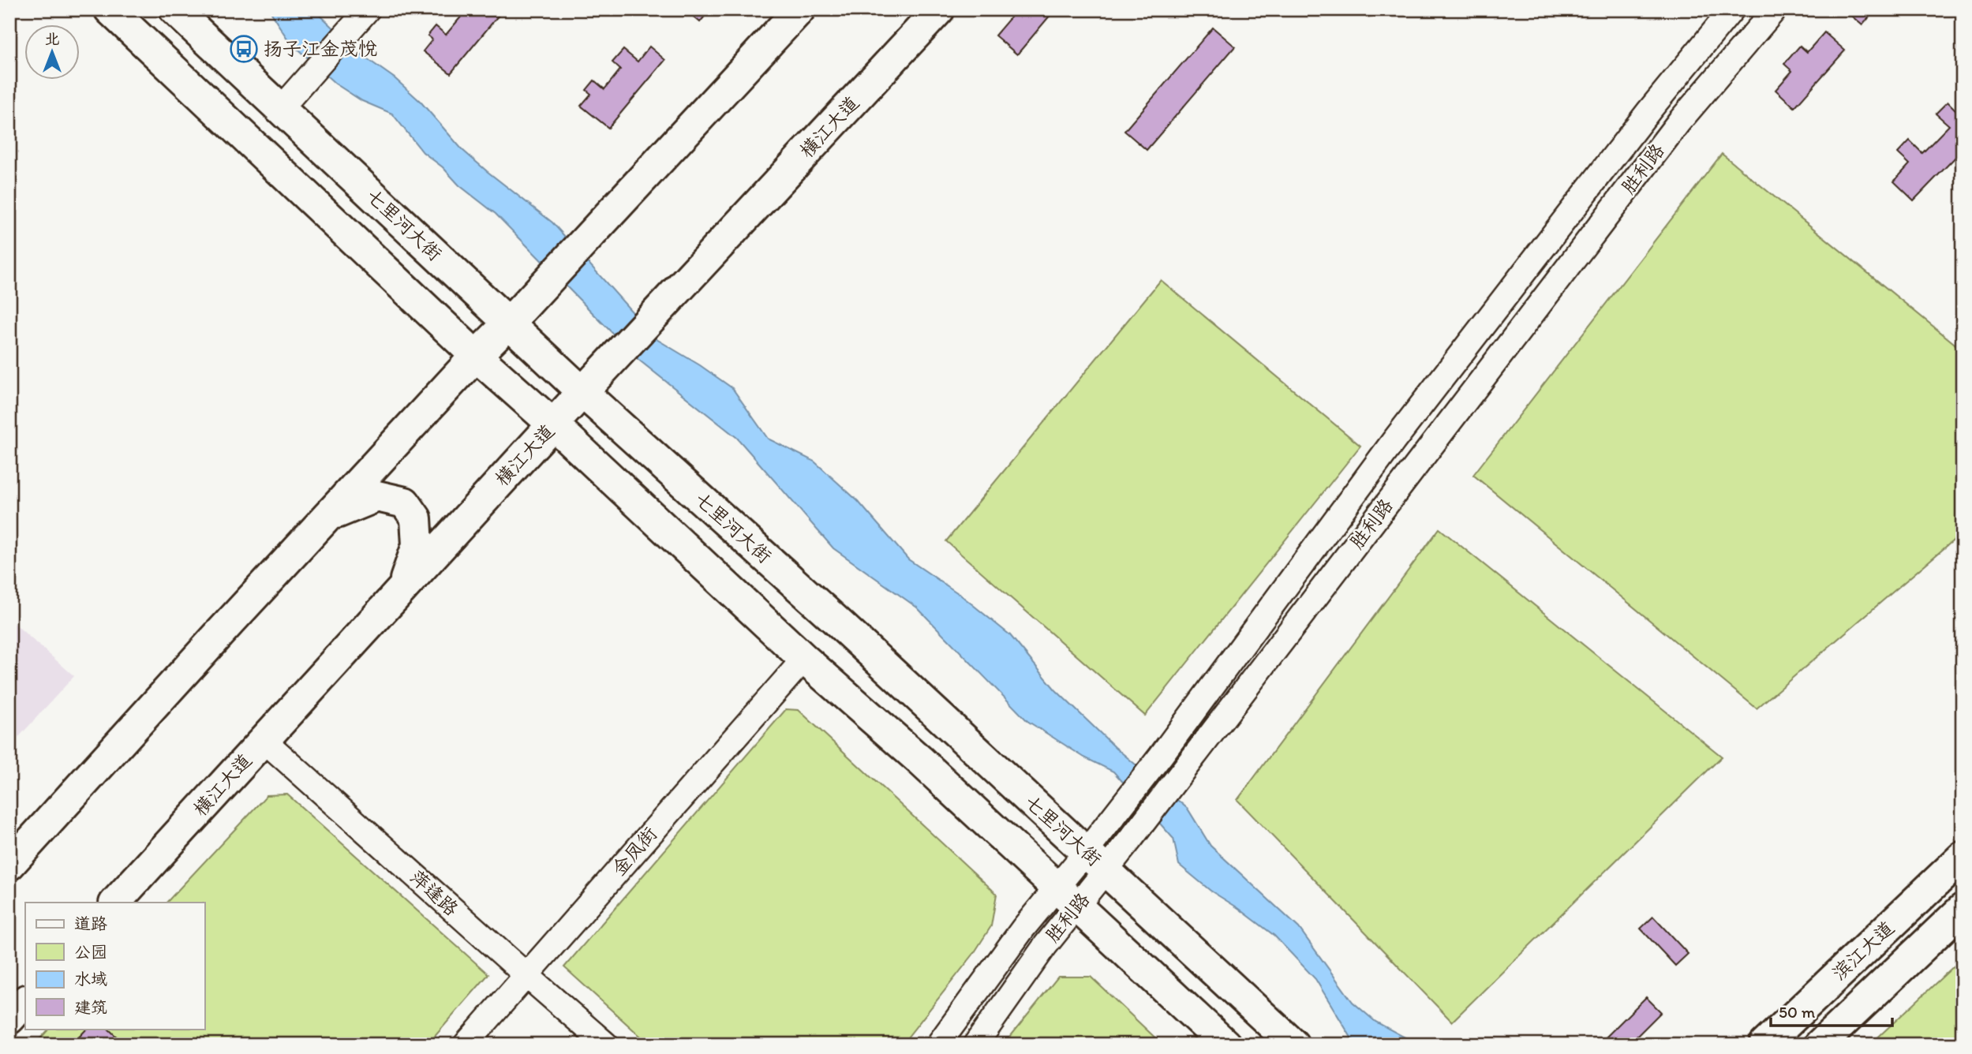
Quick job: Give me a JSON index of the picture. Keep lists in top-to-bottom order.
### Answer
{
  "streets": {
    "main road": ["横江大道", "七里河大街", "滨江大道"],
    "street": ["胜利路", "金凤街", "萍逢路"]
  },
  "crossings": [
    ["横江大道", "七里河大街"],
    ["横江大道", "萍逢路"],
    ["胜利路", "七里河大街"],
    ["金凤街", "萍逢路"]
  ],
  "places": {
    "bus stop": ["扬子江金茂悦"]
  },
  "legend": [
    "道路",
    "公园",
    "水域",
    "建筑"
  ],
  "scale_bar": "50 m",
  "north": "top"
}
